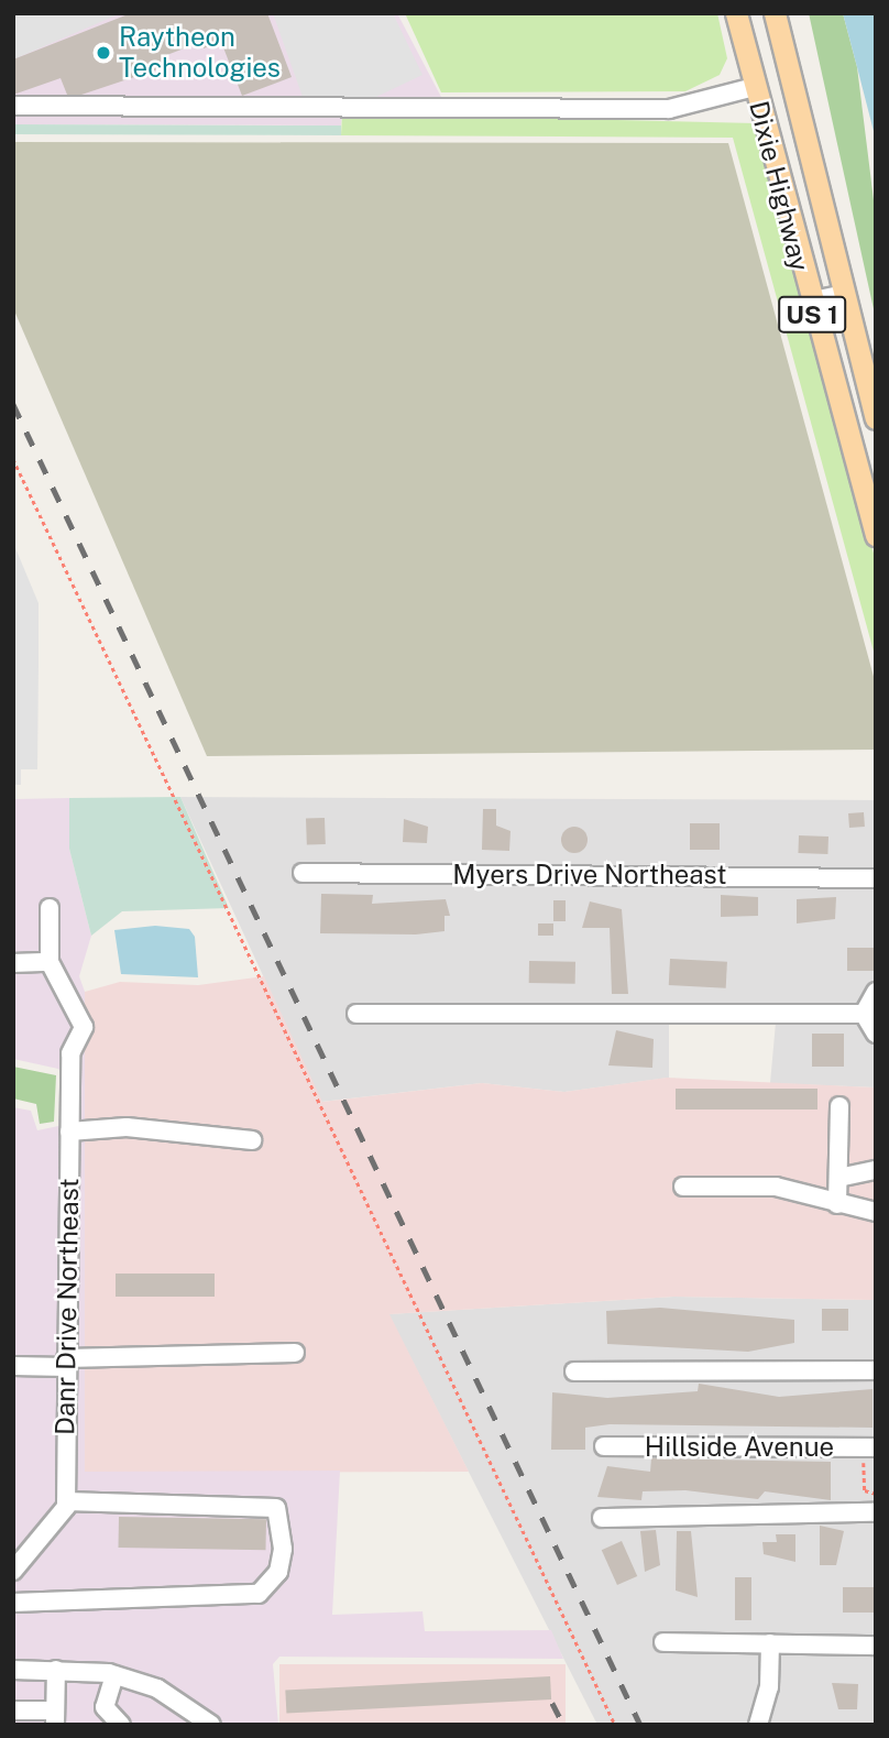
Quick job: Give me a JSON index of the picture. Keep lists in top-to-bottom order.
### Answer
{
  "streets": {
    "main road": ["Dixie Highway", "US 1"],
    "street": ["Myers Drive Northeast", "Danr Drive Northeast", "Hillside Avenue"]
  },
  "places": ["Raytheon Technologies"]
}
